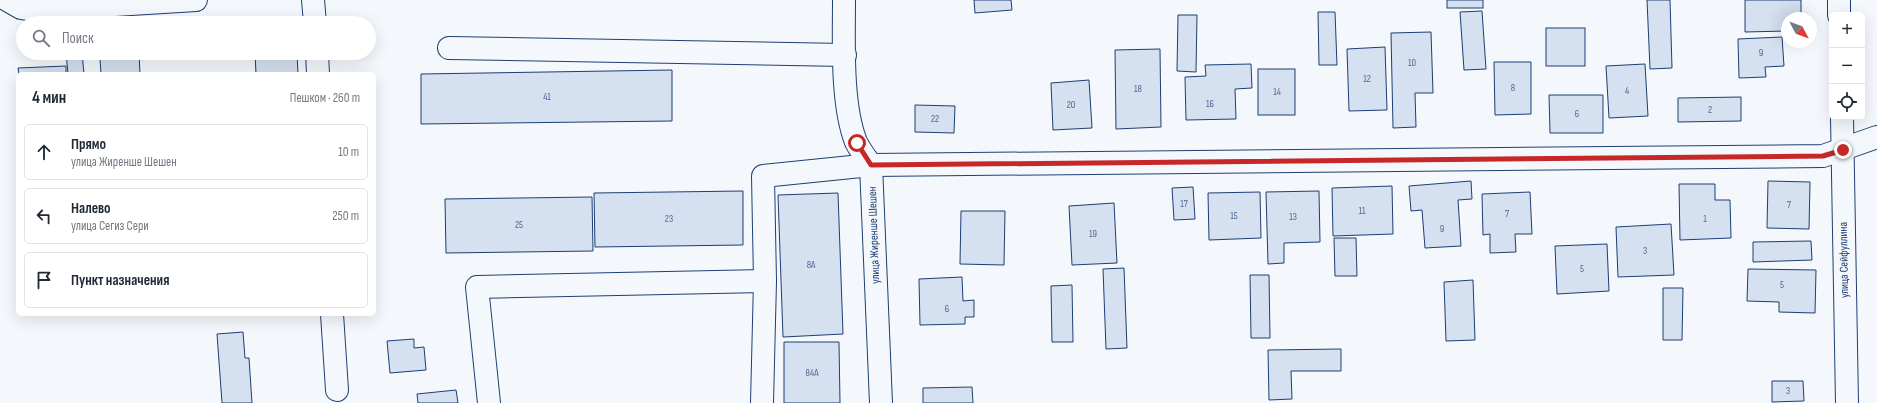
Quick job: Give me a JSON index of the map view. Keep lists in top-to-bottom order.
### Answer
{
  "streets": {
    "street": ["улица Жиренше Шешен", "улица Сейфуллина"]
  },
  "house_numbers": [
    "9",
    "10",
    "12",
    "8",
    "18",
    "4",
    "14",
    "41",
    "16",
    "20",
    "2",
    "6",
    "22",
    "17",
    "7",
    "11",
    "7",
    "15",
    "13",
    "23",
    "1",
    "25",
    "9",
    "19",
    "3",
    "8А",
    "5",
    "5",
    "6",
    "84А",
    "3"
  ],
  "north": "bottom right",
  "page": {
    "map_buttons": ["+", "−"],
    "search": "Поиск",
    "heading": ["4 мин", "Пешком · 260 m"],
    "list": [
      ["Прямо", "улица Жиренше Шешен", "10 m"],
      ["Налево", "улица Сегиз Сери", "250 m"],
      "Пункт назначения"
    ]
  }
}
